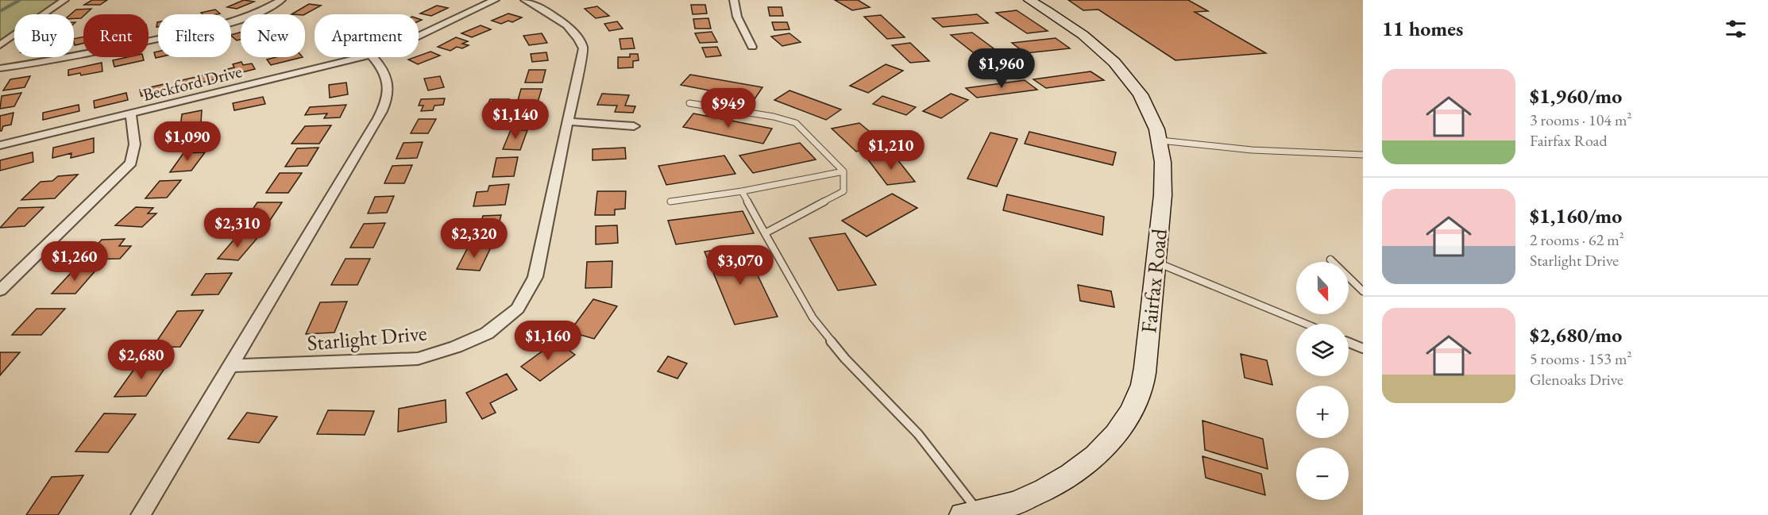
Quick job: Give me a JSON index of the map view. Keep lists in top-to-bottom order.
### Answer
{
  "streets": {
    "street": ["Beckford Drive", "Fairfax Road", "Starlight Drive"]
  },
  "north": "bottom",
  "page": {
    "heading": "11 homes",
    "chip": [
      "Buy",
      "Rent",
      "Filters",
      "New",
      "Apartment"
    ],
    "price": [
      "$1,960",
      "$949",
      "$1,140",
      "$1,090",
      "$1,210",
      "$2,310",
      "$2,320",
      "$1,260",
      "$3,070",
      "$1,160",
      "$2,680"
    ],
    "list": [
      {
        "name": "$1,960/mo",
        "note": "3 rooms · 104 m² · Fairfax Road"
      },
      {
        "name": "$1,160/mo",
        "note": "2 rooms · 62 m² · Starlight Drive"
      },
      {
        "name": "$2,680/mo",
        "note": "5 rooms · 153 m² · Glenoaks Drive"
      }
    ],
    "map_buttons": ["+", "−"]
  }
}
